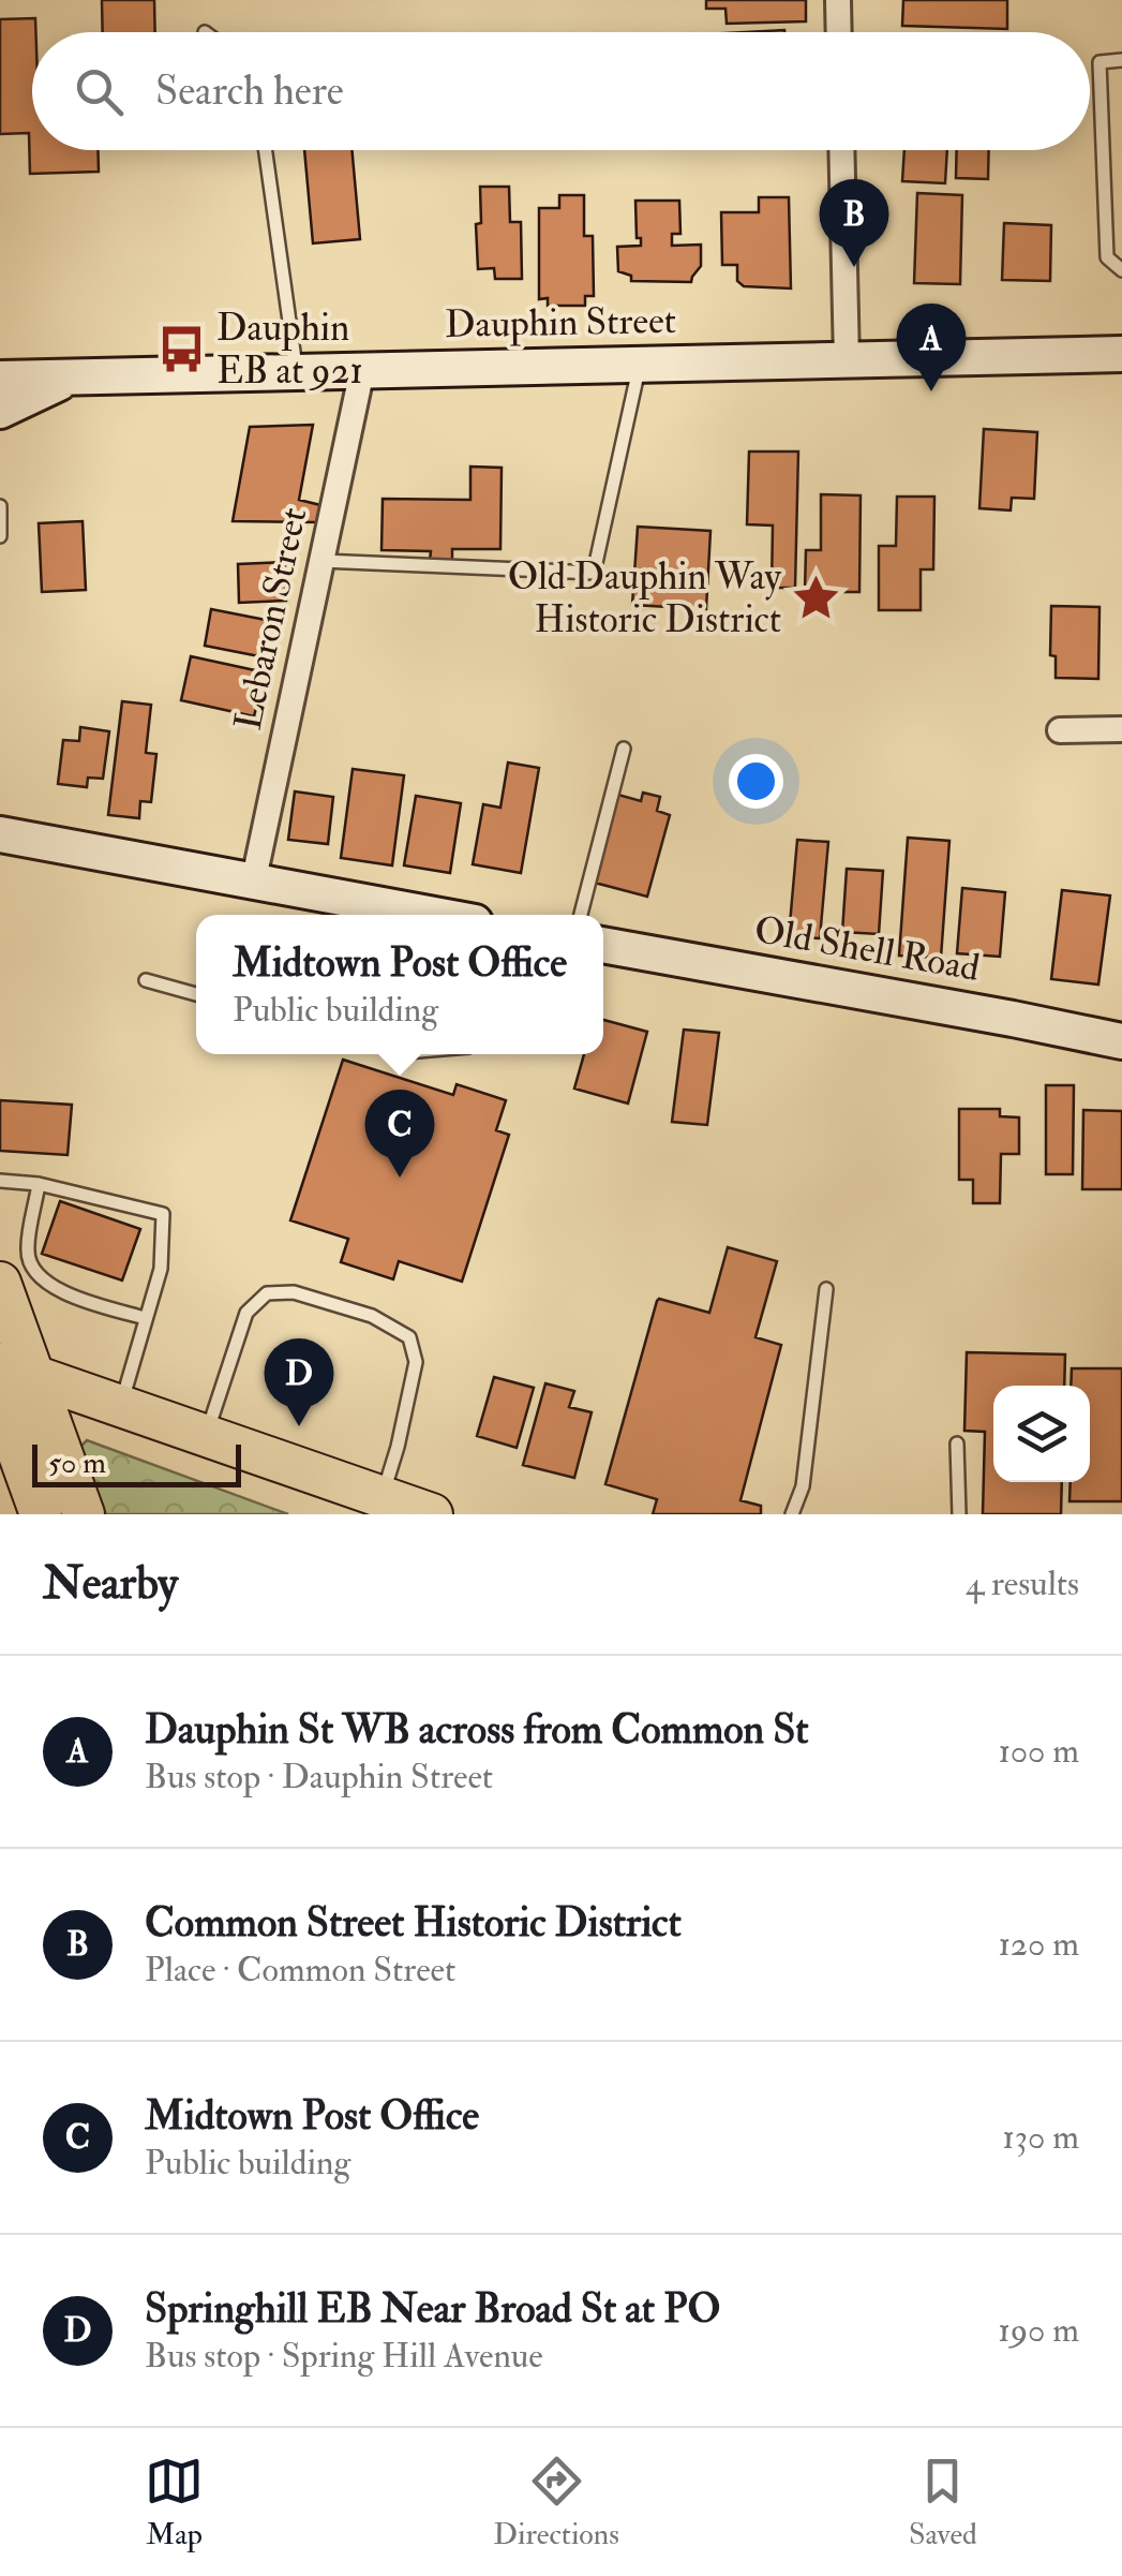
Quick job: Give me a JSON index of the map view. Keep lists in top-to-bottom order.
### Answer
{
  "streets": {
    "main road": ["Dauphin Street", "Old Shell Road"],
    "street": ["Lebaron Street"]
  },
  "crossings": [
    ["Dauphin Street", "Lebaron Street"]
  ],
  "places": {
    "bus stop": ["Dauphin EB at 921"],
    "place": ["Old Dauphin Way Historic District"]
  },
  "scale_bar": "50 m",
  "page": {
    "search": "Search here",
    "pins": [
      "B",
      "A",
      "C",
      "D"
    ],
    "popup": ["Midtown Post Office", "Public building"],
    "scale": "50 m",
    "heading": ["Nearby", "4 results"],
    "list": [
      {
        "mark": "A",
        "name": "Dauphin St WB across from Common St",
        "note": "Bus stop · Dauphin Street",
        "value": "100 m"
      },
      {
        "mark": "B",
        "name": "Common Street Historic District",
        "note": "Place · Common Street",
        "value": "120 m"
      },
      {
        "mark": "C",
        "name": "Midtown Post Office",
        "note": "Public building",
        "value": "130 m"
      },
      {
        "mark": "D",
        "name": "Springhill EB Near Broad St at PO",
        "note": "Bus stop · Spring Hill Avenue",
        "value": "190 m"
      }
    ],
    "nav": ["Map", "Directions", "Saved"]
  }
}
